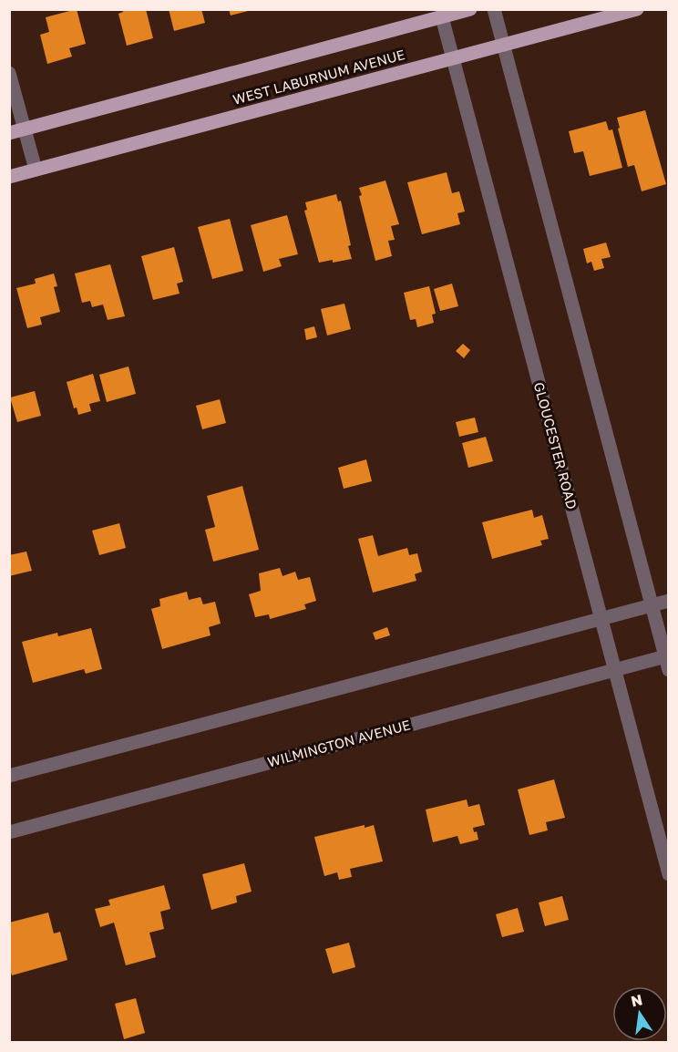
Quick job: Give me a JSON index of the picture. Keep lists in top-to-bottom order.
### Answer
{
  "streets": {
    "main road": ["WEST LABURNUM AVENUE"],
    "street": ["GLOUCESTER ROAD", "WILMINGTON AVENUE"]
  },
  "crossings": [
    ["WEST LABURNUM AVENUE", "GLOUCESTER ROAD"],
    ["GLOUCESTER ROAD", "WILMINGTON AVENUE"]
  ],
  "north": "top"
}
